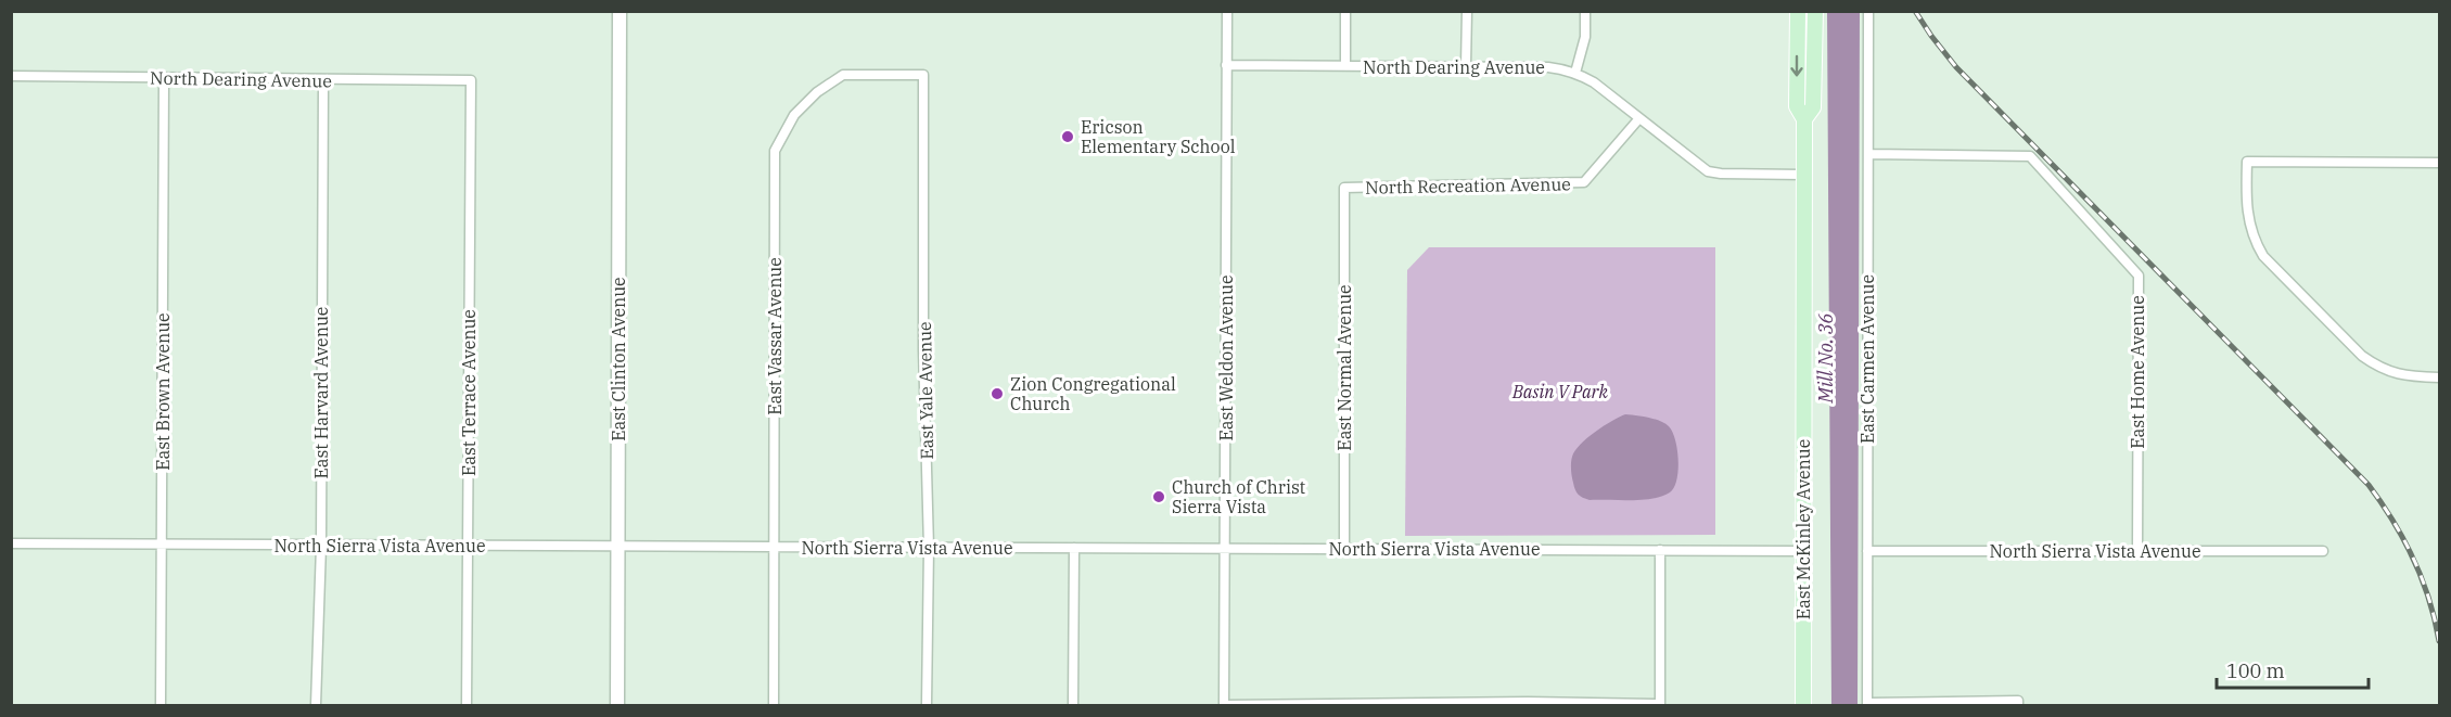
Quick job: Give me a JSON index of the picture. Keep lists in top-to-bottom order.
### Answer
{
  "streets": {
    "main road": ["East Clinton Avenue", "East McKinley Avenue"],
    "street": [
      "North Dearing Avenue",
      "North Recreation Avenue",
      "East Vassar Avenue",
      "East Weldon Avenue",
      "East Carmen Avenue",
      "East Normal Avenue",
      "East Home Avenue",
      "East Yale Avenue",
      "East Brown Avenue",
      "East Harvard Avenue",
      "East Terrace Avenue",
      "North Sierra Vista Avenue"
    ]
  },
  "crossings": [
    ["North Dearing Avenue", "North Recreation Avenue"],
    ["North Dearing Avenue", "East Weldon Avenue"],
    ["North Dearing Avenue", "East Brown Avenue"],
    ["North Dearing Avenue", "East Harvard Avenue"],
    ["North Dearing Avenue", "East Terrace Avenue"],
    ["North Dearing Avenue", "East McKinley Avenue"],
    ["North Recreation Avenue", "East Normal Avenue"],
    ["East Vassar Avenue", "East Yale Avenue"],
    ["East Vassar Avenue", "North Sierra Vista Avenue"],
    ["East Weldon Avenue", "North Sierra Vista Avenue"],
    ["East Clinton Avenue", "North Sierra Vista Avenue"],
    ["East Carmen Avenue", "East Home Avenue"],
    ["East Carmen Avenue", "North Sierra Vista Avenue"],
    ["East Normal Avenue", "North Sierra Vista Avenue"],
    ["East Home Avenue", "North Sierra Vista Avenue"],
    ["East Yale Avenue", "North Sierra Vista Avenue"],
    ["East Brown Avenue", "North Sierra Vista Avenue"],
    ["East Harvard Avenue", "North Sierra Vista Avenue"],
    ["East Terrace Avenue", "North Sierra Vista Avenue"],
    ["East McKinley Avenue", "North Sierra Vista Avenue"]
  ],
  "water": ["Mill No. 36"],
  "parks": ["Basin V Park"],
  "places": ["Ericson Elementary School", "Zion Congregational Church", "Church of Christ Sierra Vista"],
  "scale_bar": "100 m"
}
